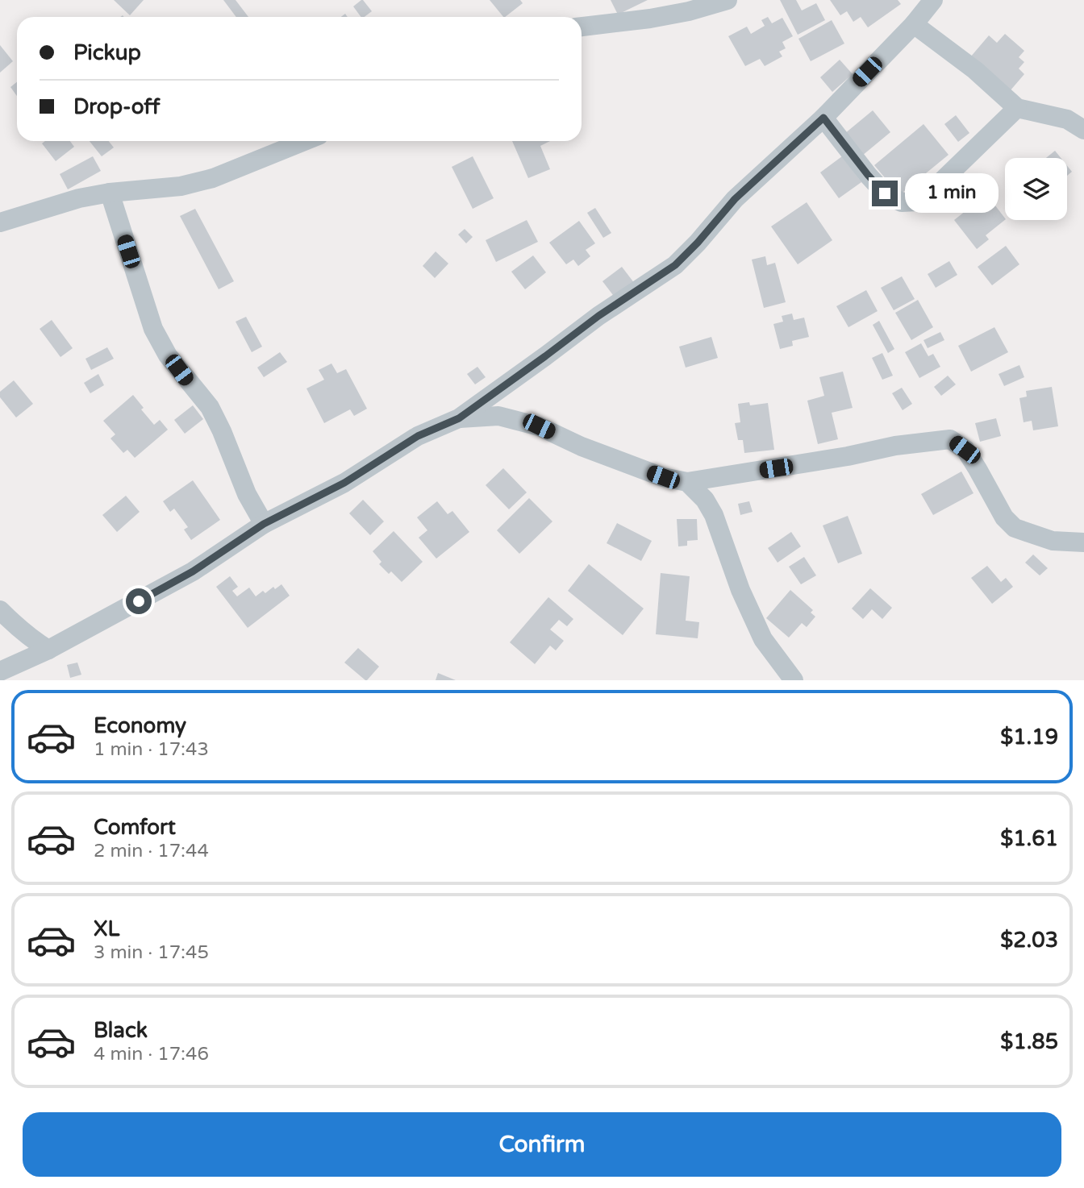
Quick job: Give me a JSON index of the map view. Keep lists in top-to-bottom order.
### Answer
{
  "page": {
    "banner": ["Pickup", "Drop-off"],
    "bubble": "1 min",
    "list": [
      {
        "name": "Economy",
        "note": "1 min · 17:43",
        "value": "$1.19"
      },
      {
        "name": "Comfort",
        "note": "2 min · 17:44",
        "value": "$1.61"
      },
      {
        "name": "XL",
        "note": "3 min · 17:45",
        "value": "$2.03"
      },
      {
        "name": "Black",
        "note": "4 min · 17:46",
        "value": "$1.85"
      }
    ],
    "buttons": "Confirm"
  }
}
